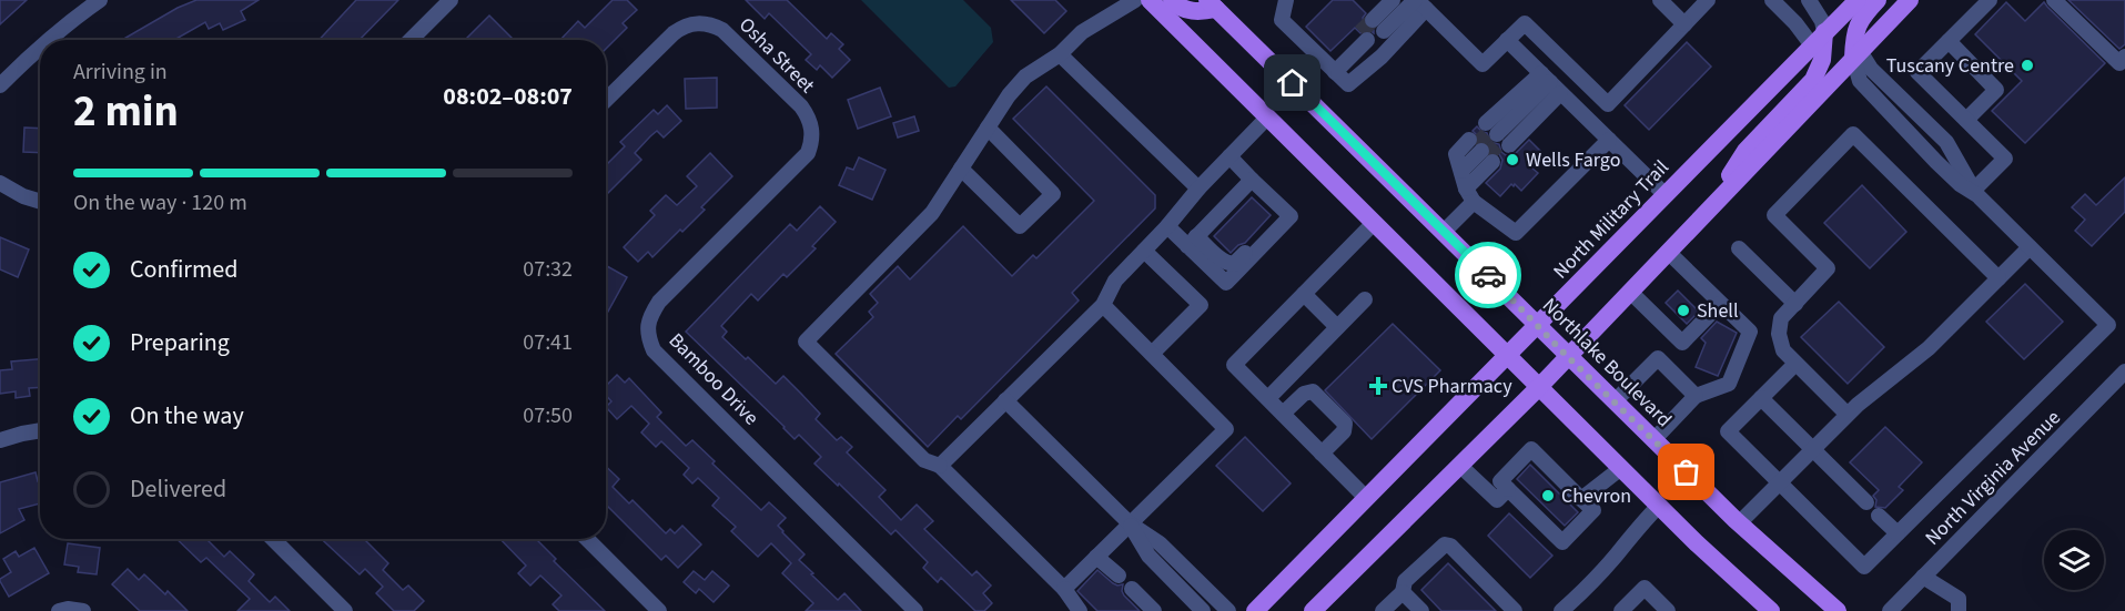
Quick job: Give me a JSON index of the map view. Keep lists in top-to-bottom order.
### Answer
{
  "streets": {
    "main road": ["North Military Trail", "Northlake Boulevard"],
    "street": ["Osha Street", "Bamboo Drive", "North Virginia Avenue"]
  },
  "crossings": [
    ["Osha Street", "Bamboo Drive"],
    ["North Military Trail", "Northlake Boulevard"]
  ],
  "places": {
    "other": [
      "Tuscany Centre",
      "Wells Fargo",
      "Shell",
      "Chevron"
    ],
    "health": ["CVS Pharmacy"]
  },
  "page": {
    "heading": ["2 min", "Arriving in", "08:02–08:07"],
    "bar": "On the way · 120 m",
    "list": [
      ["Confirmed", "07:32"],
      ["Preparing", "07:41"],
      ["On the way", "07:50"],
      "Delivered"
    ]
  }
}
